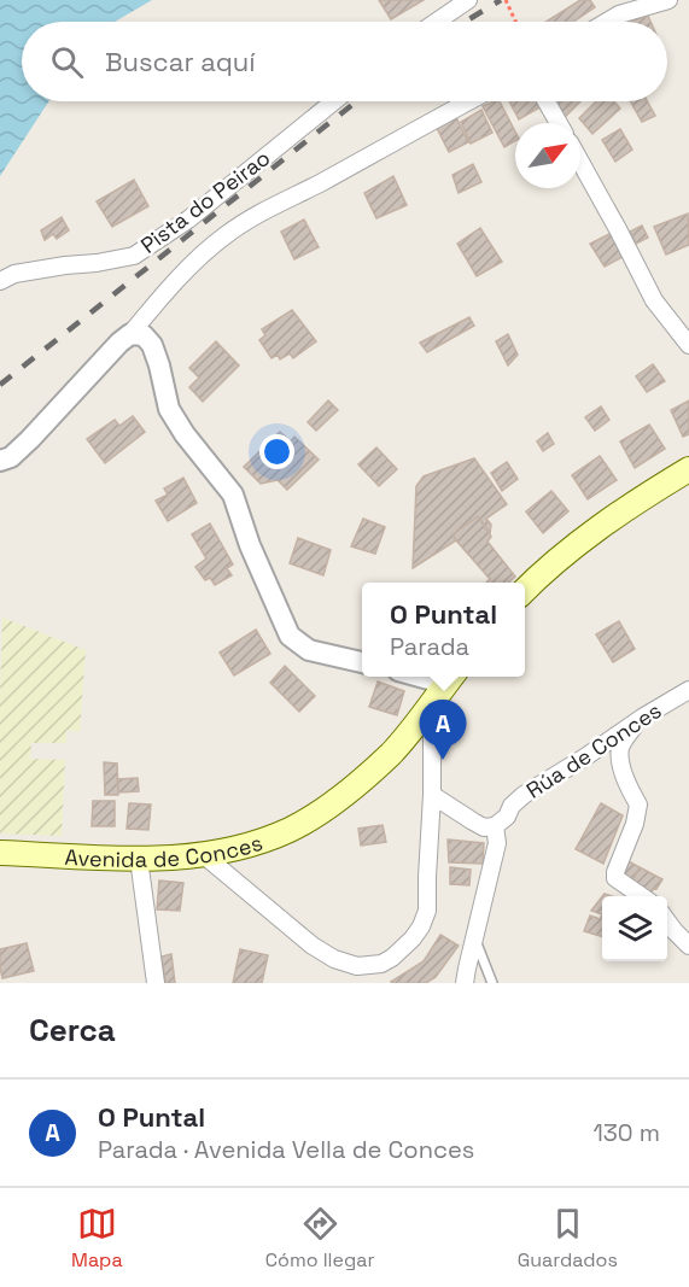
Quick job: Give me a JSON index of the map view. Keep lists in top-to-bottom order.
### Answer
{
  "streets": {
    "main road": ["Avenida de Conces"],
    "street": ["Pista do Peirao", "Rúa de Conces"]
  },
  "north": "top right",
  "page": {
    "search": "Buscar aquí",
    "popup": ["O Puntal", "Parada"],
    "pins": "A",
    "heading": "Cerca",
    "list": [
      {
        "mark": "A",
        "name": "O Puntal",
        "note": "Parada · Avenida Vella de Conces",
        "value": "130 m"
      }
    ],
    "nav": ["Mapa", "Cómo llegar", "Guardados"]
  }
}
